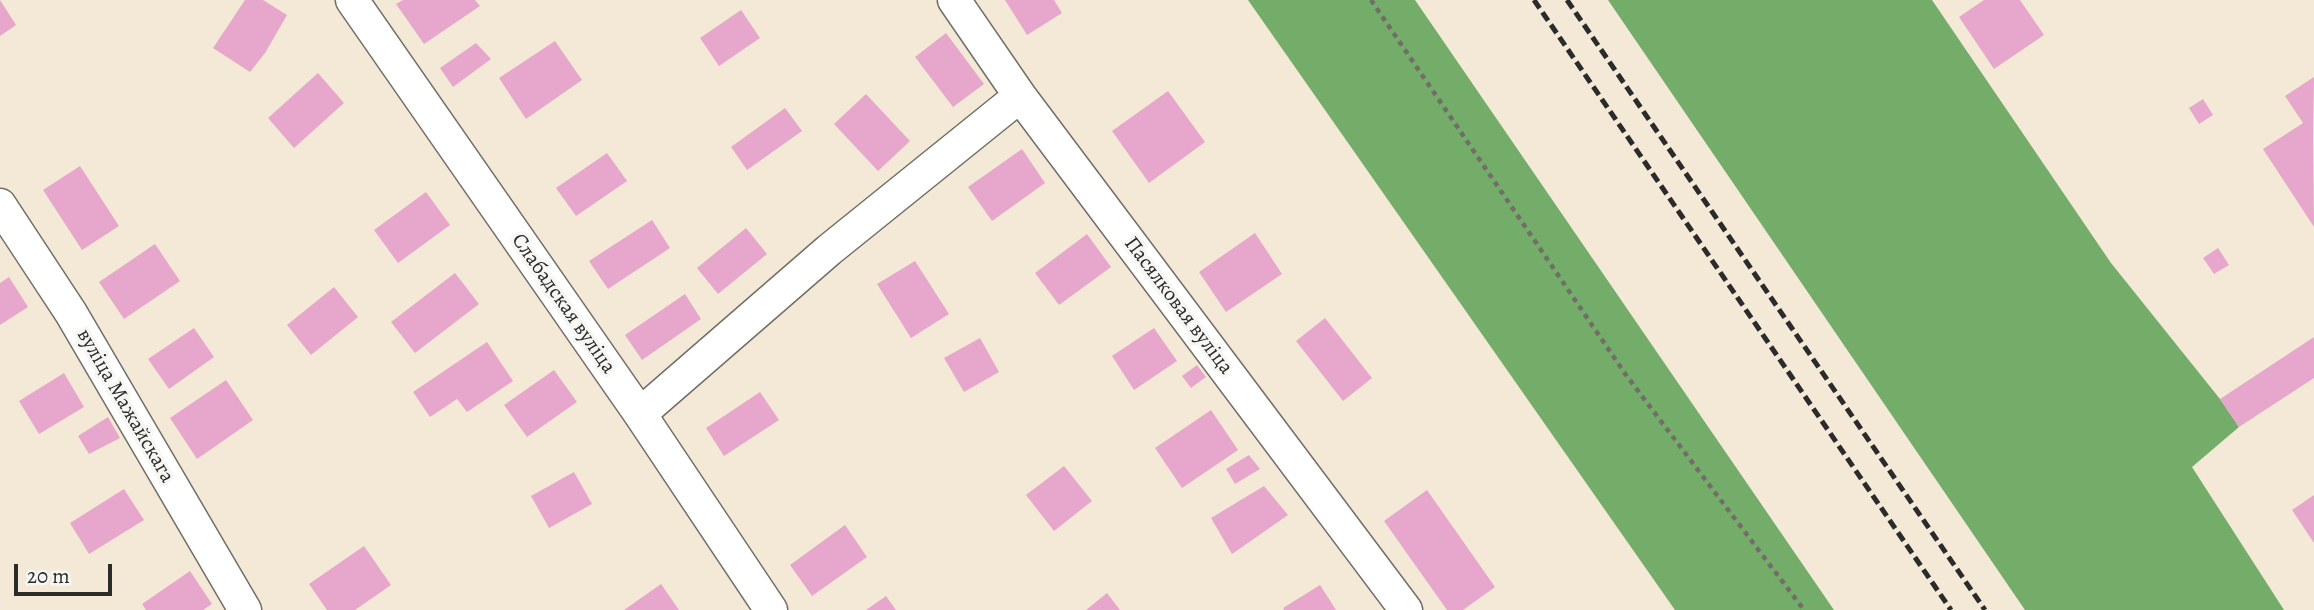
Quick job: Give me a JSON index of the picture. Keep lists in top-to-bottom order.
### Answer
{
  "streets": {
    "street": ["Слабадская вуліца", "Пасялковая вуліца", "вуліца Мажайскага"]
  },
  "scale_bar": "20 m"
}
